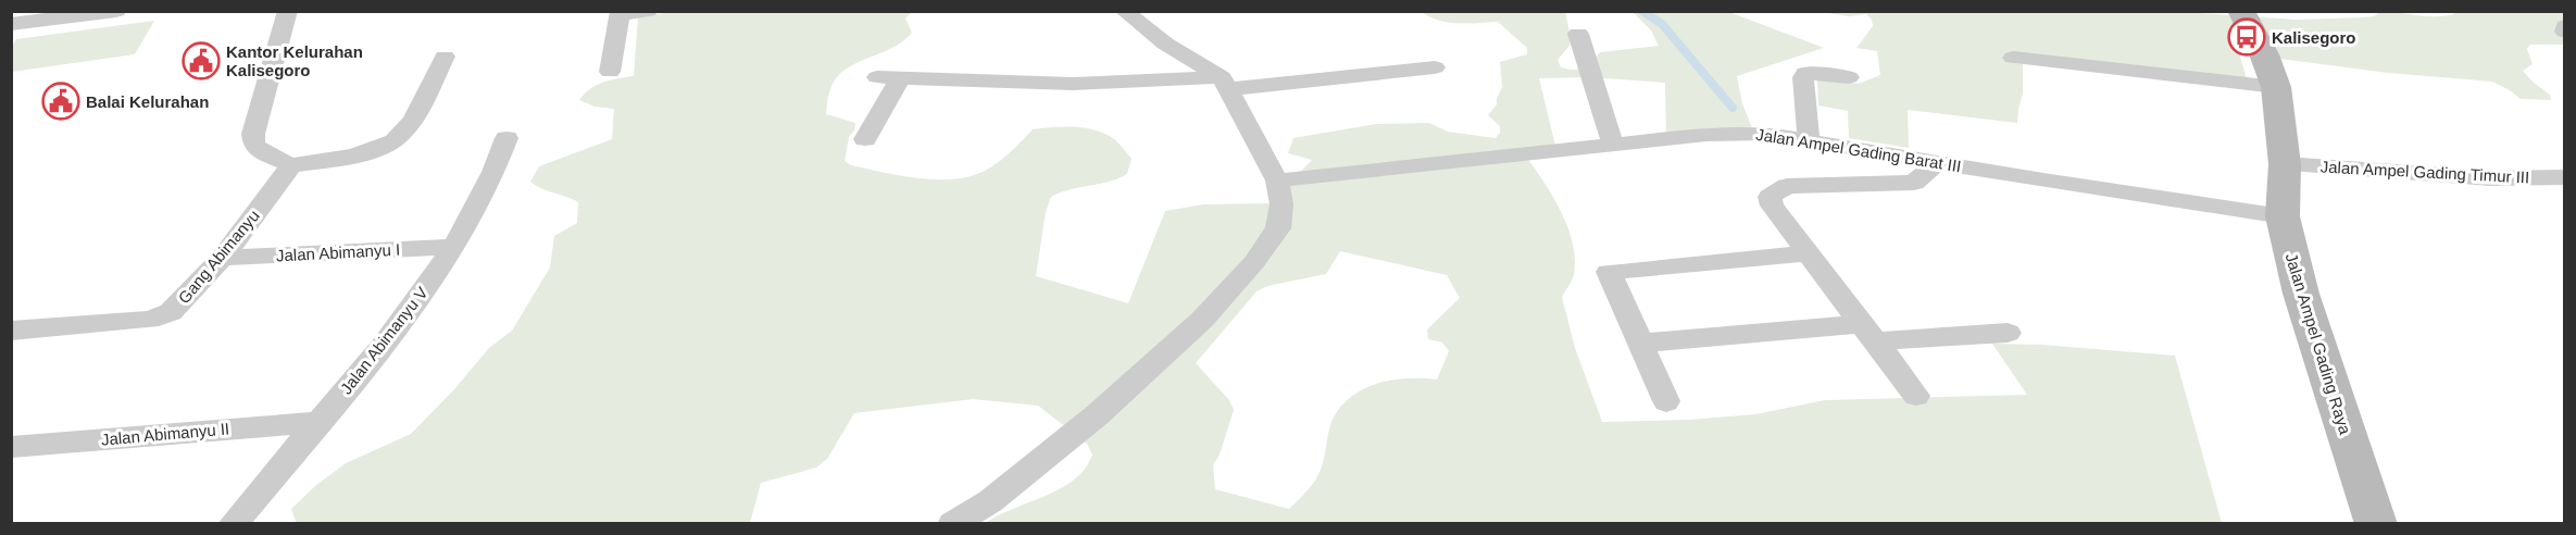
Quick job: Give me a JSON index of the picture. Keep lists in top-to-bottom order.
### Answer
{
  "streets": {
    "main road": ["Jalan Ampel Gading Raya"],
    "street": [
      "Jalan Ampel Gading Barat III",
      "Jalan Ampel Gading Timur III",
      "Jalan Abimanyu I",
      "Gang Abimanyu",
      "Jalan Abimanyu V",
      "Jalan Abimanyu II"
    ]
  },
  "crossings": [
    ["Jalan Ampel Gading Barat III", "Jalan Ampel Gading Raya"],
    ["Jalan Ampel Gading Timur III", "Jalan Ampel Gading Raya"],
    ["Jalan Abimanyu I", "Gang Abimanyu"],
    ["Jalan Abimanyu I", "Jalan Abimanyu V"],
    ["Jalan Abimanyu V", "Jalan Abimanyu II"]
  ],
  "places": {
    "bus stop": ["Kalisegoro"],
    "public building": ["Kantor Kelurahan Kalisegoro", "Balai Kelurahan"]
  }
}
